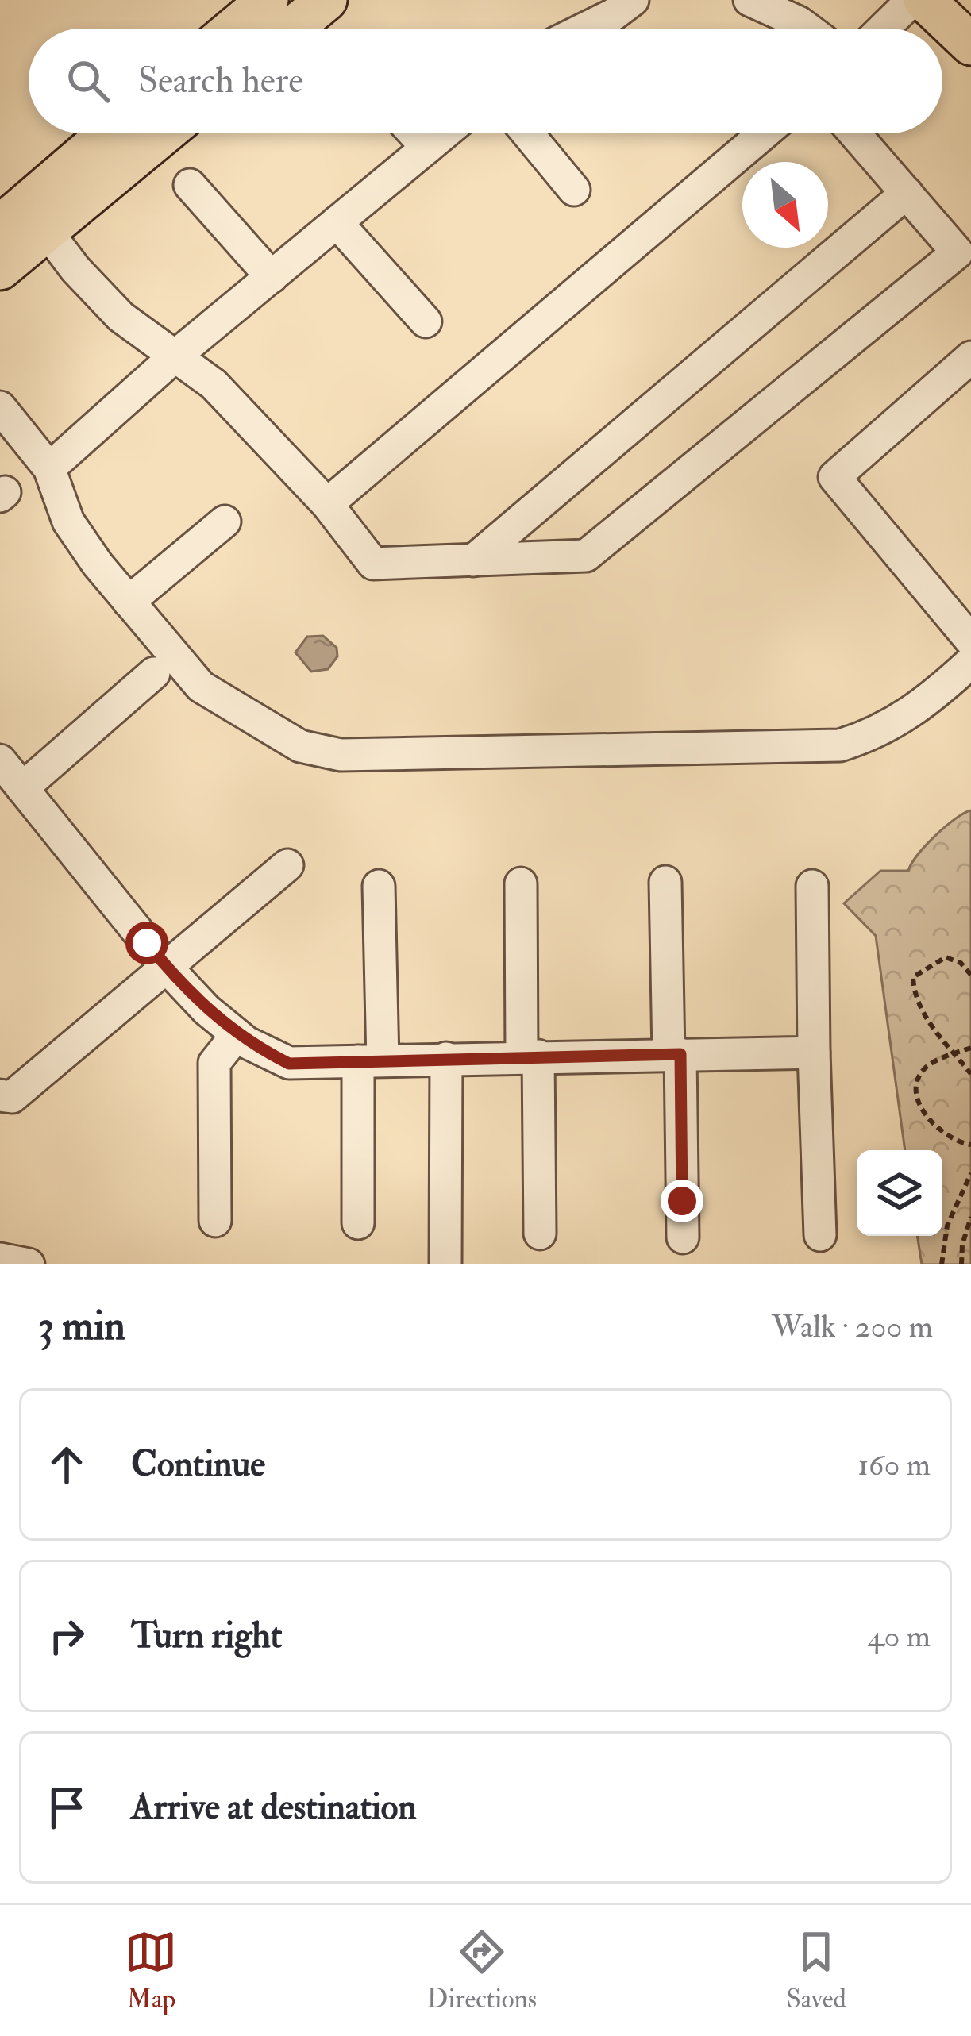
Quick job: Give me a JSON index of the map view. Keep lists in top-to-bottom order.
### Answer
{
  "north": "bottom right",
  "page": {
    "search": "Search here",
    "heading": ["3 min", "Walk · 200 m"],
    "list": [
      ["Continue", "160 m"],
      ["Turn right", "40 m"],
      "Arrive at destination"
    ],
    "nav": ["Map", "Directions", "Saved"]
  }
}
